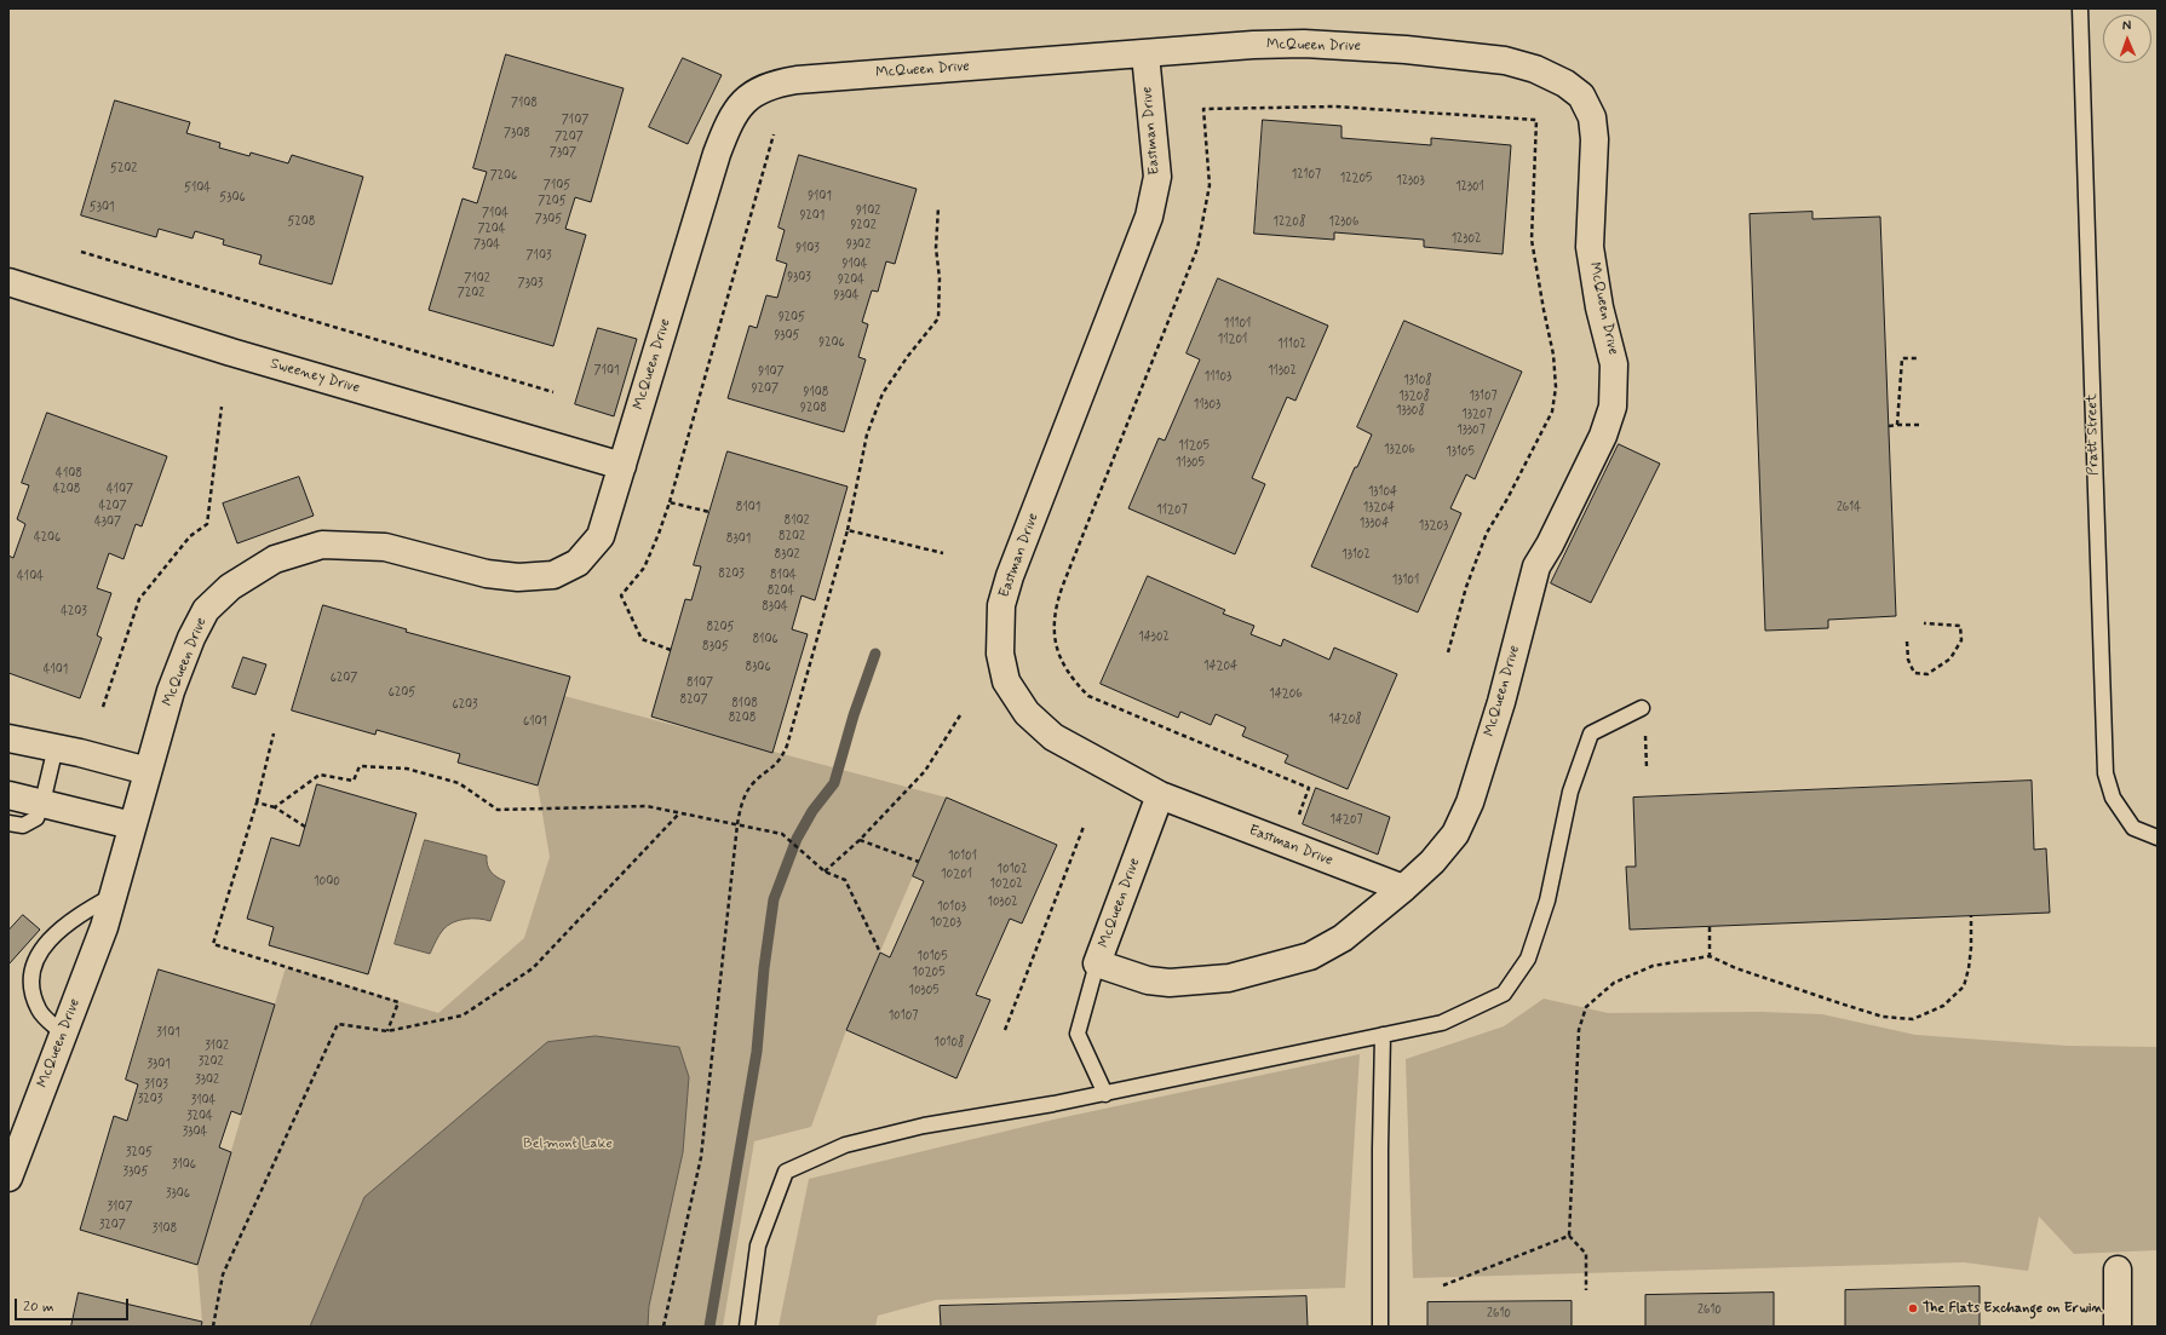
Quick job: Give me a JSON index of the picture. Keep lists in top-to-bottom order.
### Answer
{
  "streets": {
    "street": ["McQueen Drive", "Eastman Drive", "Sweeney Drive"],
    "lane": ["Pratt Street"]
  },
  "crossings": [
    ["McQueen Drive", "Eastman Drive"],
    ["McQueen Drive", "Sweeney Drive"]
  ],
  "parks": ["Belmont Lake"],
  "places": ["The Flats Exchange on Erwin"],
  "house_numbers": [
    "7108",
    "7107",
    "7308",
    "7207",
    "7307",
    "5202",
    "12107",
    "7206",
    "12205",
    "12303",
    "7105",
    "12301",
    "5104",
    "9101",
    "5306",
    "7205",
    "5301",
    "9102",
    "7104",
    "9201",
    "7305",
    "5208",
    "12208",
    "12306",
    "9202",
    "7204",
    "12302",
    "7304",
    "9302",
    "9103",
    "7103",
    "9104",
    "9303",
    "7102",
    "9204",
    "7303",
    "7202",
    "9304",
    "9205",
    "11101",
    "9305",
    "11201",
    "9206",
    "11102",
    "7101",
    "11302",
    "9107",
    "11103",
    "13108",
    "9207",
    "9108",
    "13208",
    "13107",
    "11303",
    "9208",
    "13308",
    "13207",
    "13307",
    "11205",
    "13206",
    "13105",
    "11305",
    "4108",
    "4208",
    "4107",
    "13104",
    "4207",
    "8101",
    "13204",
    "2614",
    "11207",
    "8102",
    "4307",
    "13304",
    "13203",
    "8202",
    "4206",
    "8301",
    "8302",
    "13102",
    "8203",
    "8104",
    "4104",
    "13101",
    "8204",
    "8304",
    "4203",
    "8205",
    "14302",
    "8106",
    "8305",
    "14204",
    "8306",
    "4101",
    "6207",
    "8107",
    "6205",
    "14206",
    "8207",
    "8108",
    "6203",
    "8208",
    "14208",
    "6101",
    "14207",
    "10101",
    "10102",
    "10201",
    "1000",
    "10202",
    "10302",
    "10103",
    "10203",
    "10105",
    "10205",
    "10305",
    "10107",
    "3101",
    "10108",
    "3102",
    "3202",
    "3301",
    "3302",
    "3103",
    "3203",
    "3104",
    "3204",
    "3304",
    "3205",
    "3106",
    "3305",
    "3306",
    "3107",
    "3207",
    "3108",
    "2610",
    "2610"
  ],
  "scale_bar": "20 m",
  "north": "top"
}
